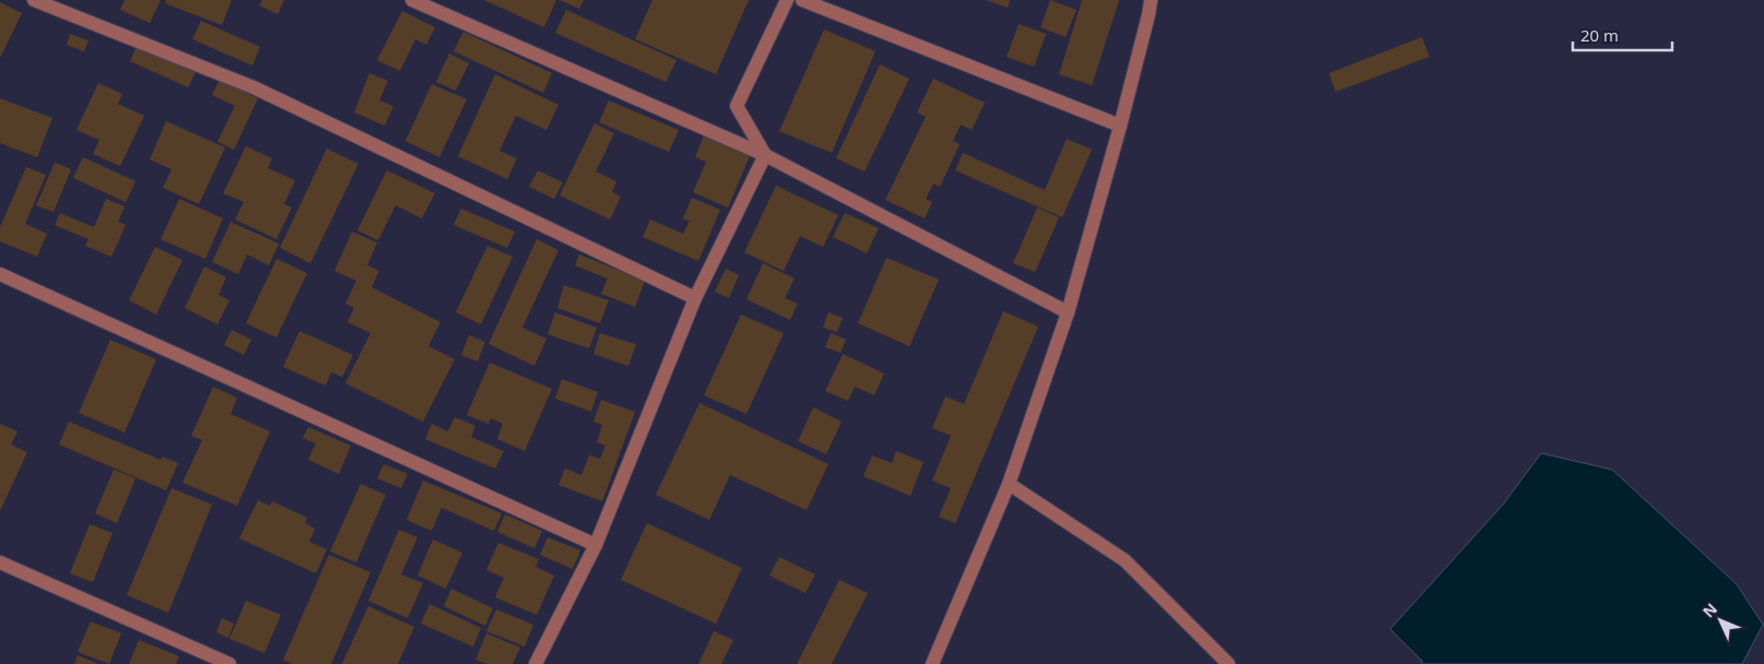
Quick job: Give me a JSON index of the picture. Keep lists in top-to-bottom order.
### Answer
{
  "scale_bar": "20 m",
  "north": "top left"
}
